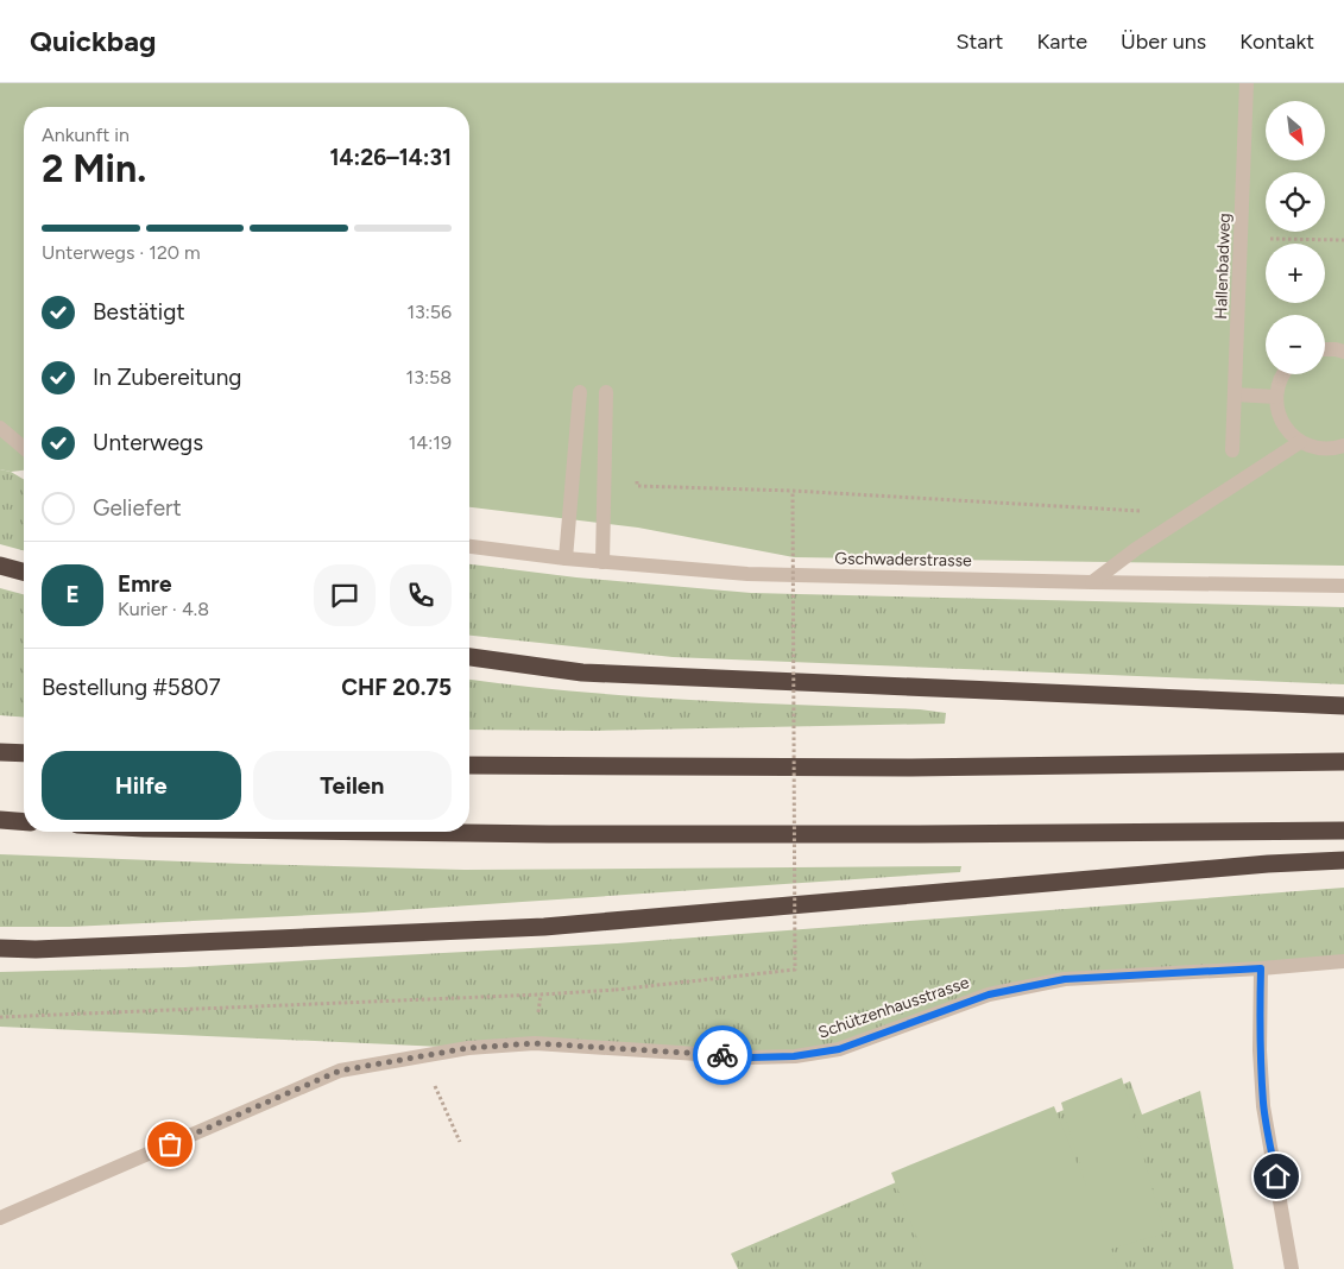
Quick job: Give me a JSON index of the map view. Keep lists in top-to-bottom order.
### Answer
{
  "streets": {
    "street": ["Hallenbadweg", "Gschwaderstrasse", "Schützenhausstrasse"]
  },
  "north": "bottom right",
  "page": {
    "header": "Quickbag",
    "nav": [
      "Start",
      "Karte",
      "Über uns",
      "Kontakt"
    ],
    "map_buttons": ["+", "−"],
    "heading": ["2 Min.", "Ankunft in", "14:26–14:31"],
    "panel": [
      "Emre",
      "Kurier · 4.8",
      "Bestellung #5807",
      "CHF 20.75"
    ],
    "bar": "Unterwegs · 120 m",
    "list": [
      ["Bestätigt", "13:56"],
      ["In Zubereitung", "13:58"],
      ["Unterwegs", "14:19"],
      "Geliefert"
    ],
    "round": "E",
    "buttons": ["Hilfe", "Teilen"]
  }
}
